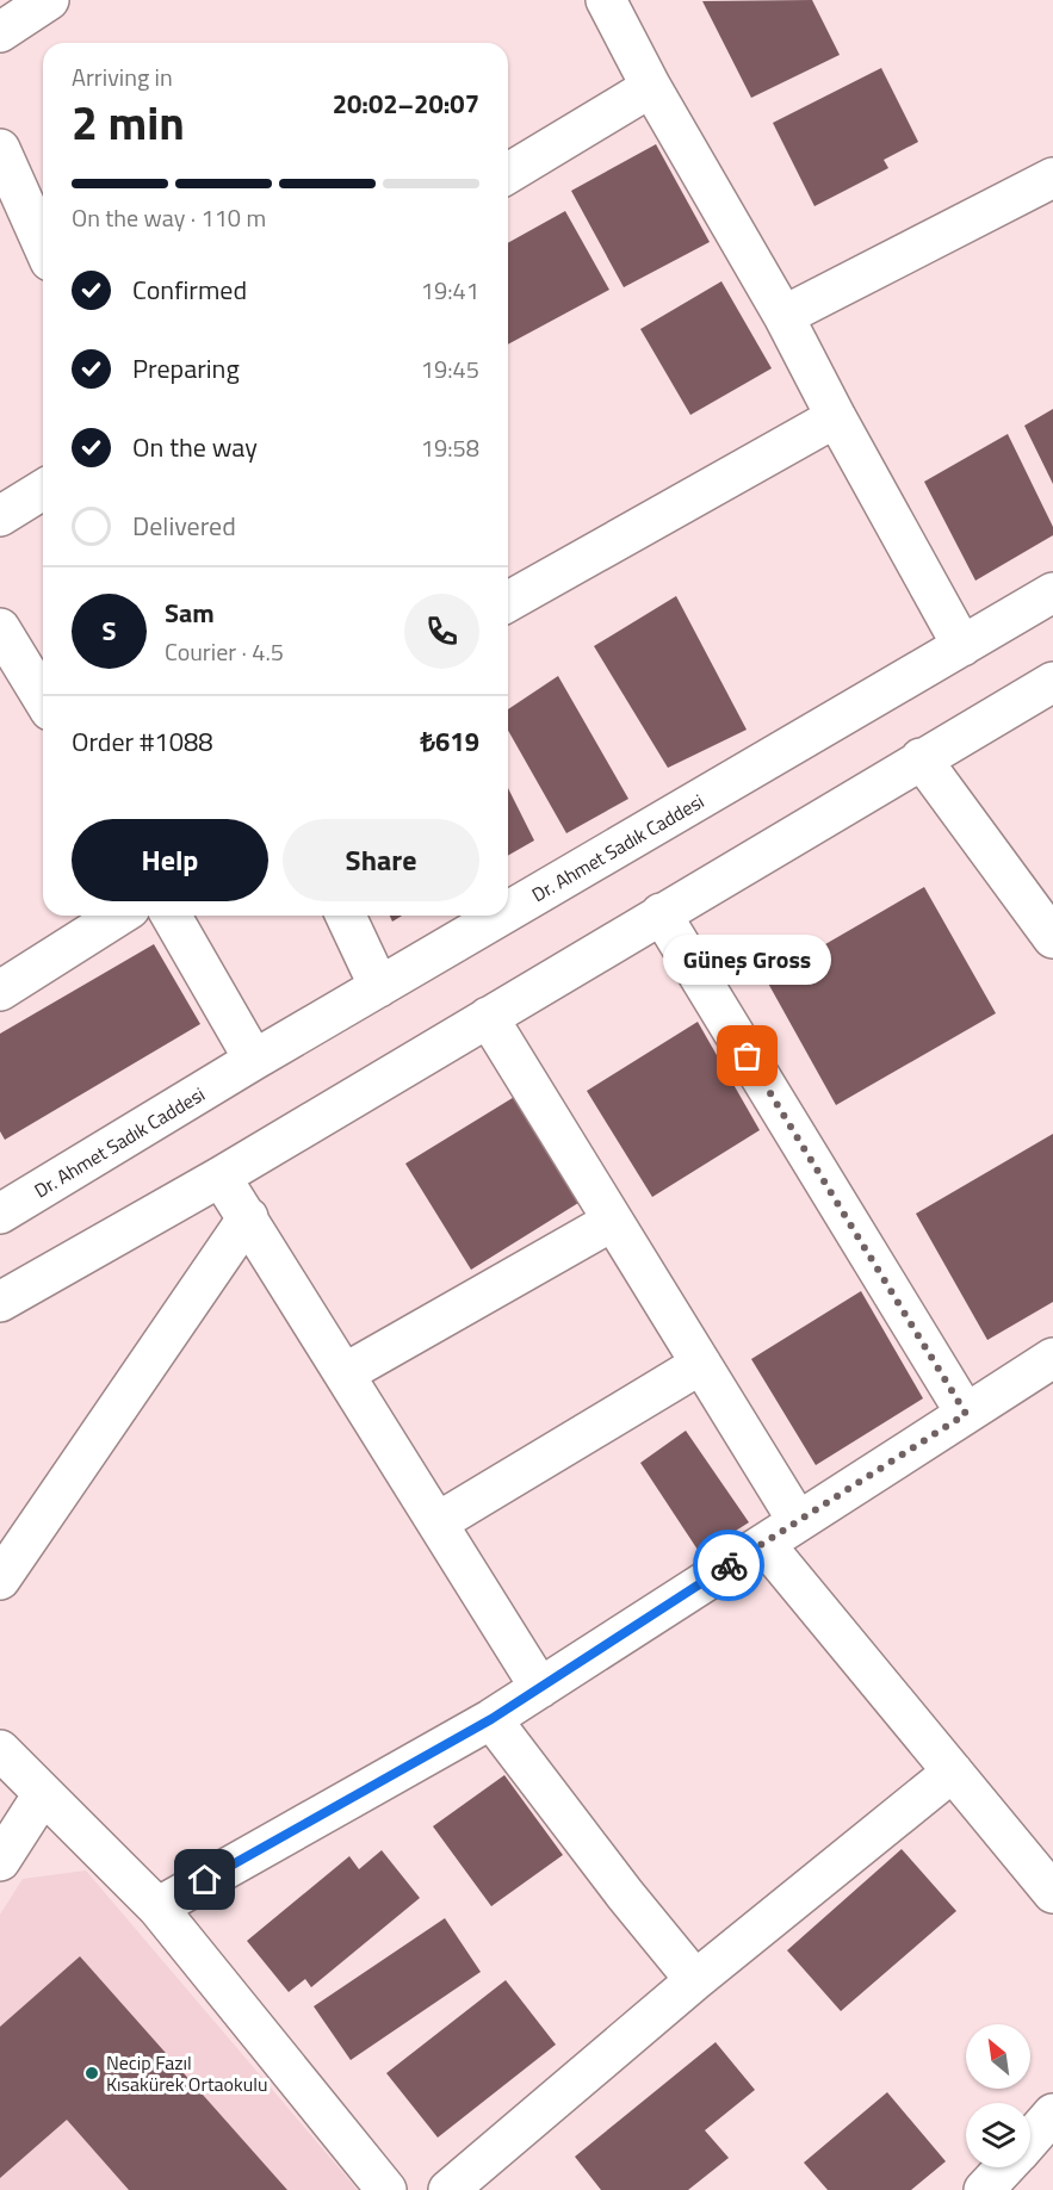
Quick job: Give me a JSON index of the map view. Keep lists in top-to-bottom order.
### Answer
{
  "streets": {
    "street": ["Dr. Ahmet Sadık Caddesi"]
  },
  "places": ["Güneş Gross", "Necip Fazıl Kısakürek Ortaokulu"],
  "north": "top left",
  "page": {
    "heading": ["2 min", "Arriving in", "20:02–20:07"],
    "panel": [
      "Sam",
      "Courier · 4.5",
      "Order #1088",
      "₺619"
    ],
    "bar": "On the way · 110 m",
    "list": [
      ["Confirmed", "19:41"],
      ["Preparing", "19:45"],
      ["On the way", "19:58"],
      "Delivered"
    ],
    "round": "S",
    "buttons": ["Help", "Share"],
    "bubble": "Güneş Gross"
  }
}
